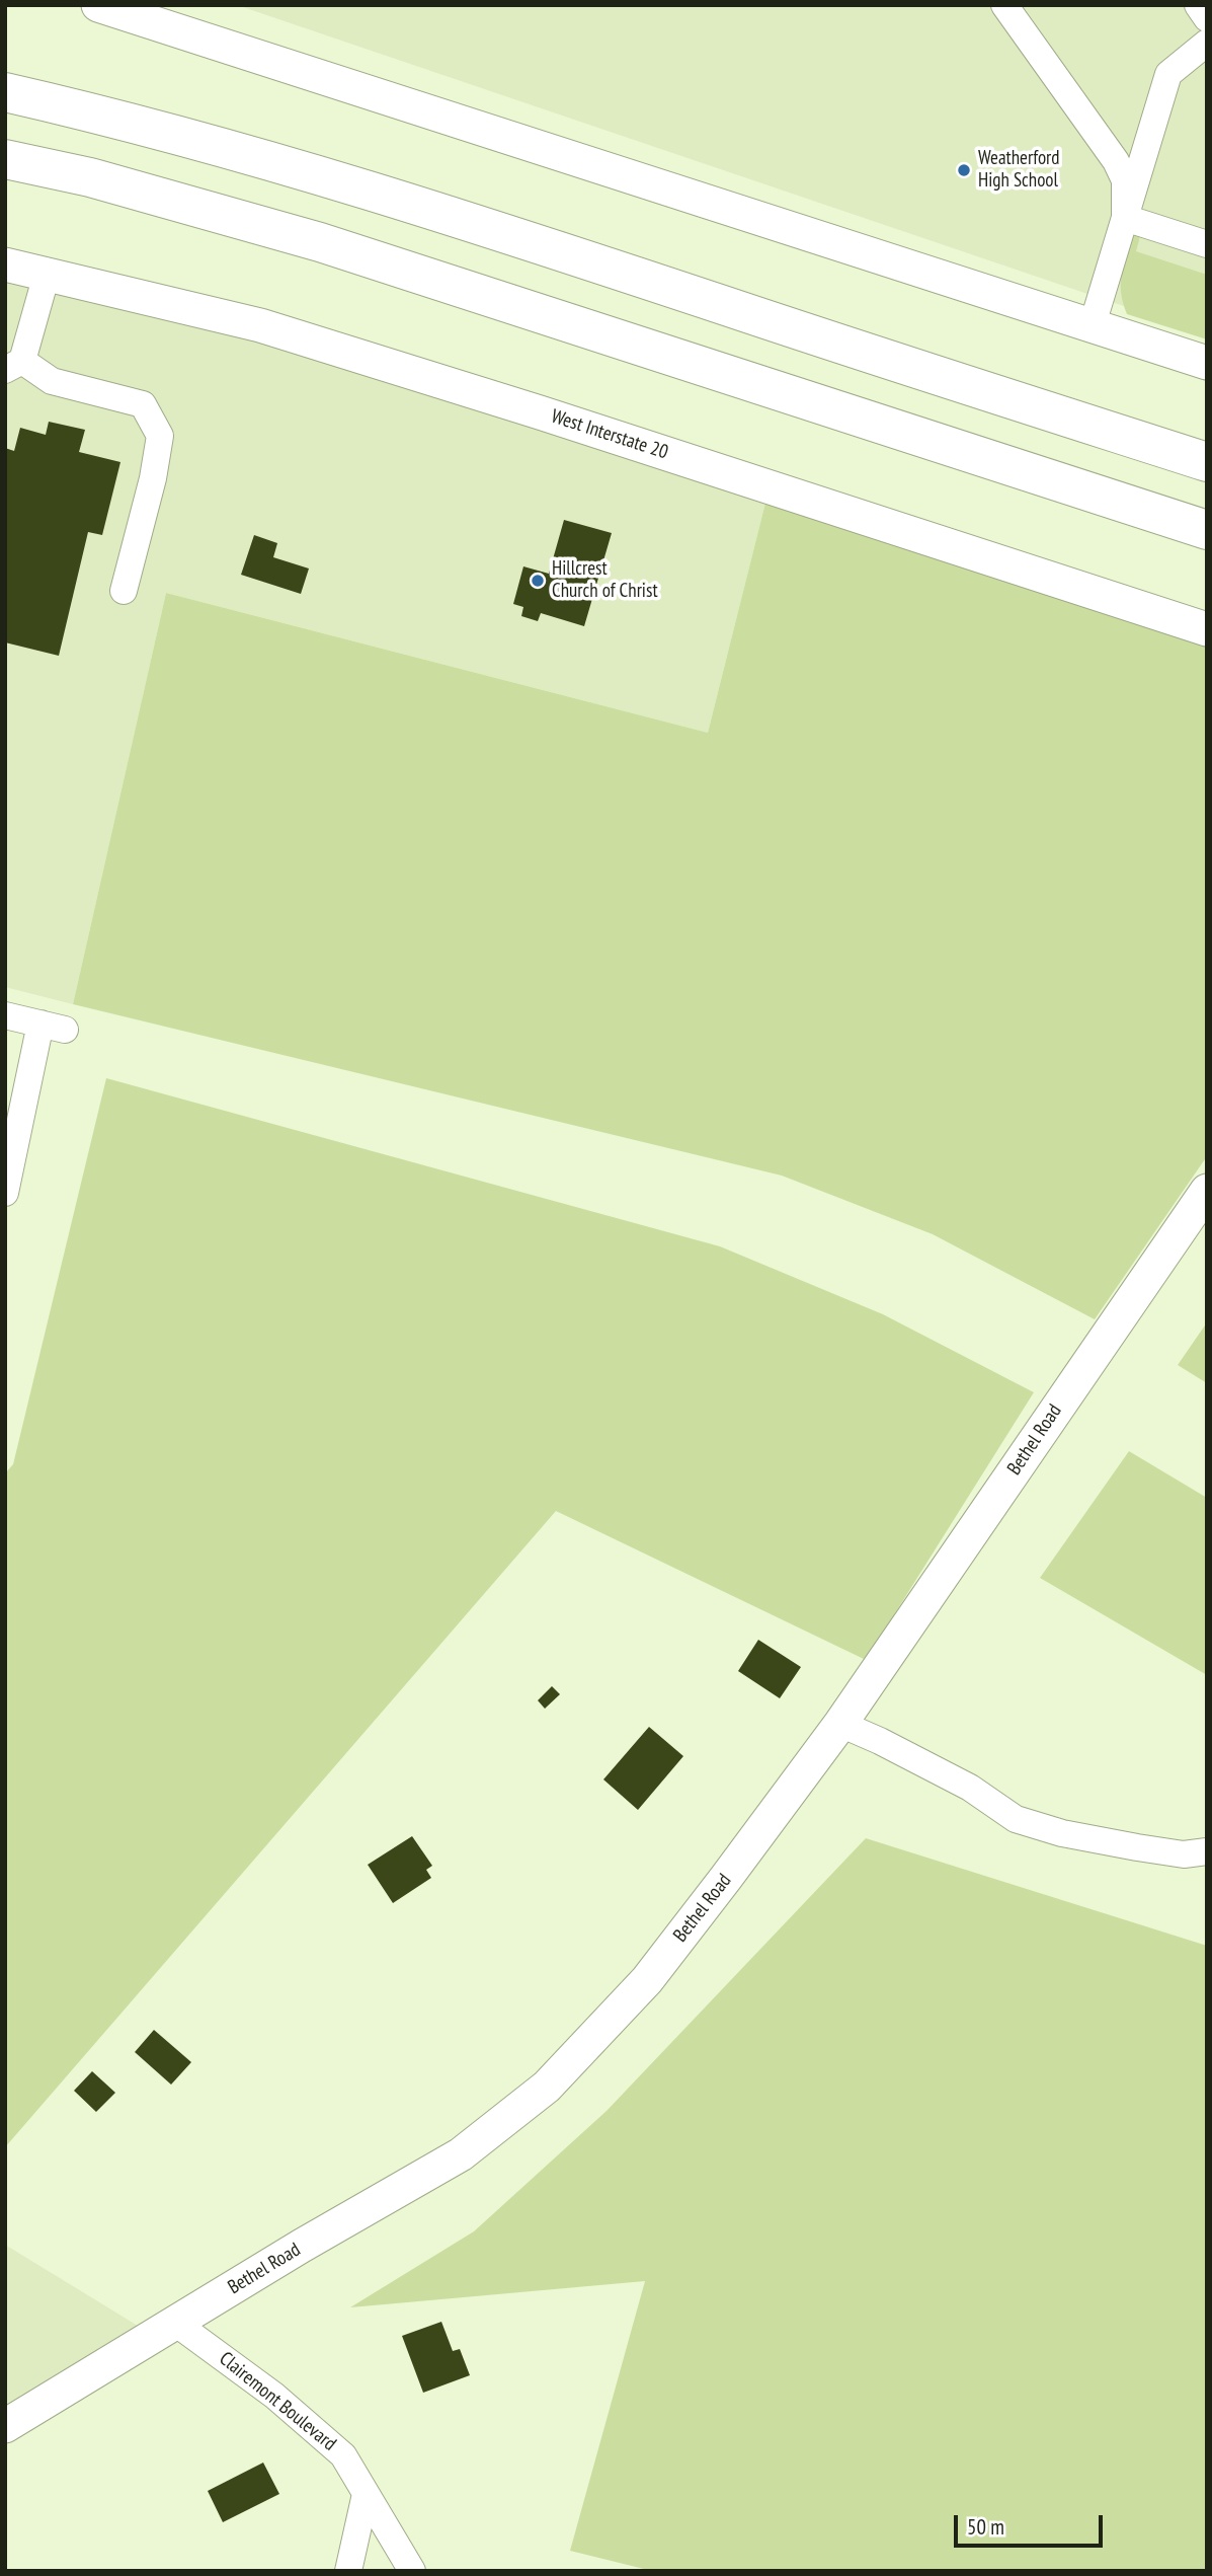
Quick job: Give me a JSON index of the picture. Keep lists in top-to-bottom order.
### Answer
{
  "streets": {
    "main road": ["West Interstate 20", "Bethel Road"],
    "street": ["Clairemont Boulevard"]
  },
  "crossings": [
    ["Bethel Road", "Clairemont Boulevard"]
  ],
  "places": ["Weatherford High School", "Hillcrest Church of Christ"],
  "scale_bar": "50 m"
}
